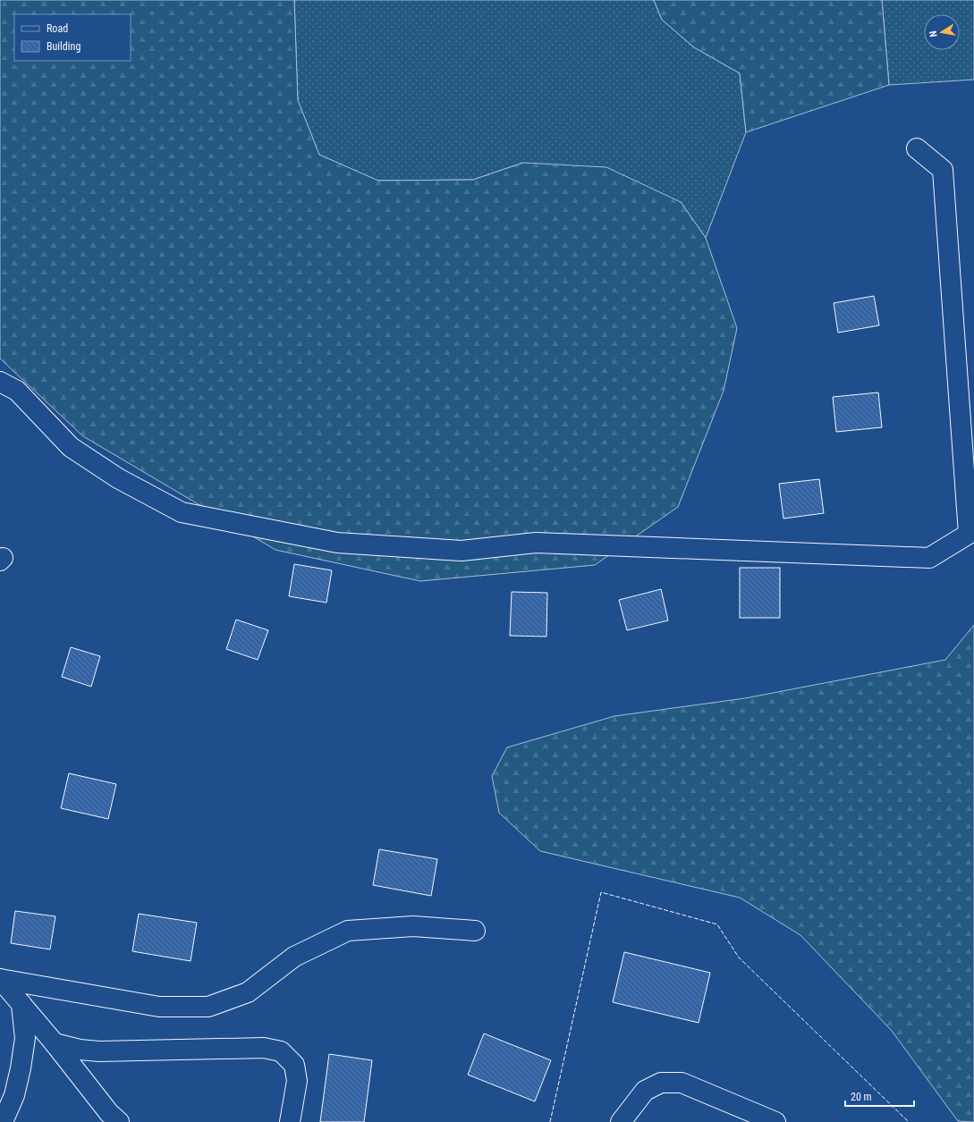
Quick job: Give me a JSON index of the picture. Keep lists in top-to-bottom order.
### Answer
{
  "legend": ["Road", "Building"],
  "scale_bar": "20 m",
  "north": "left"
}
